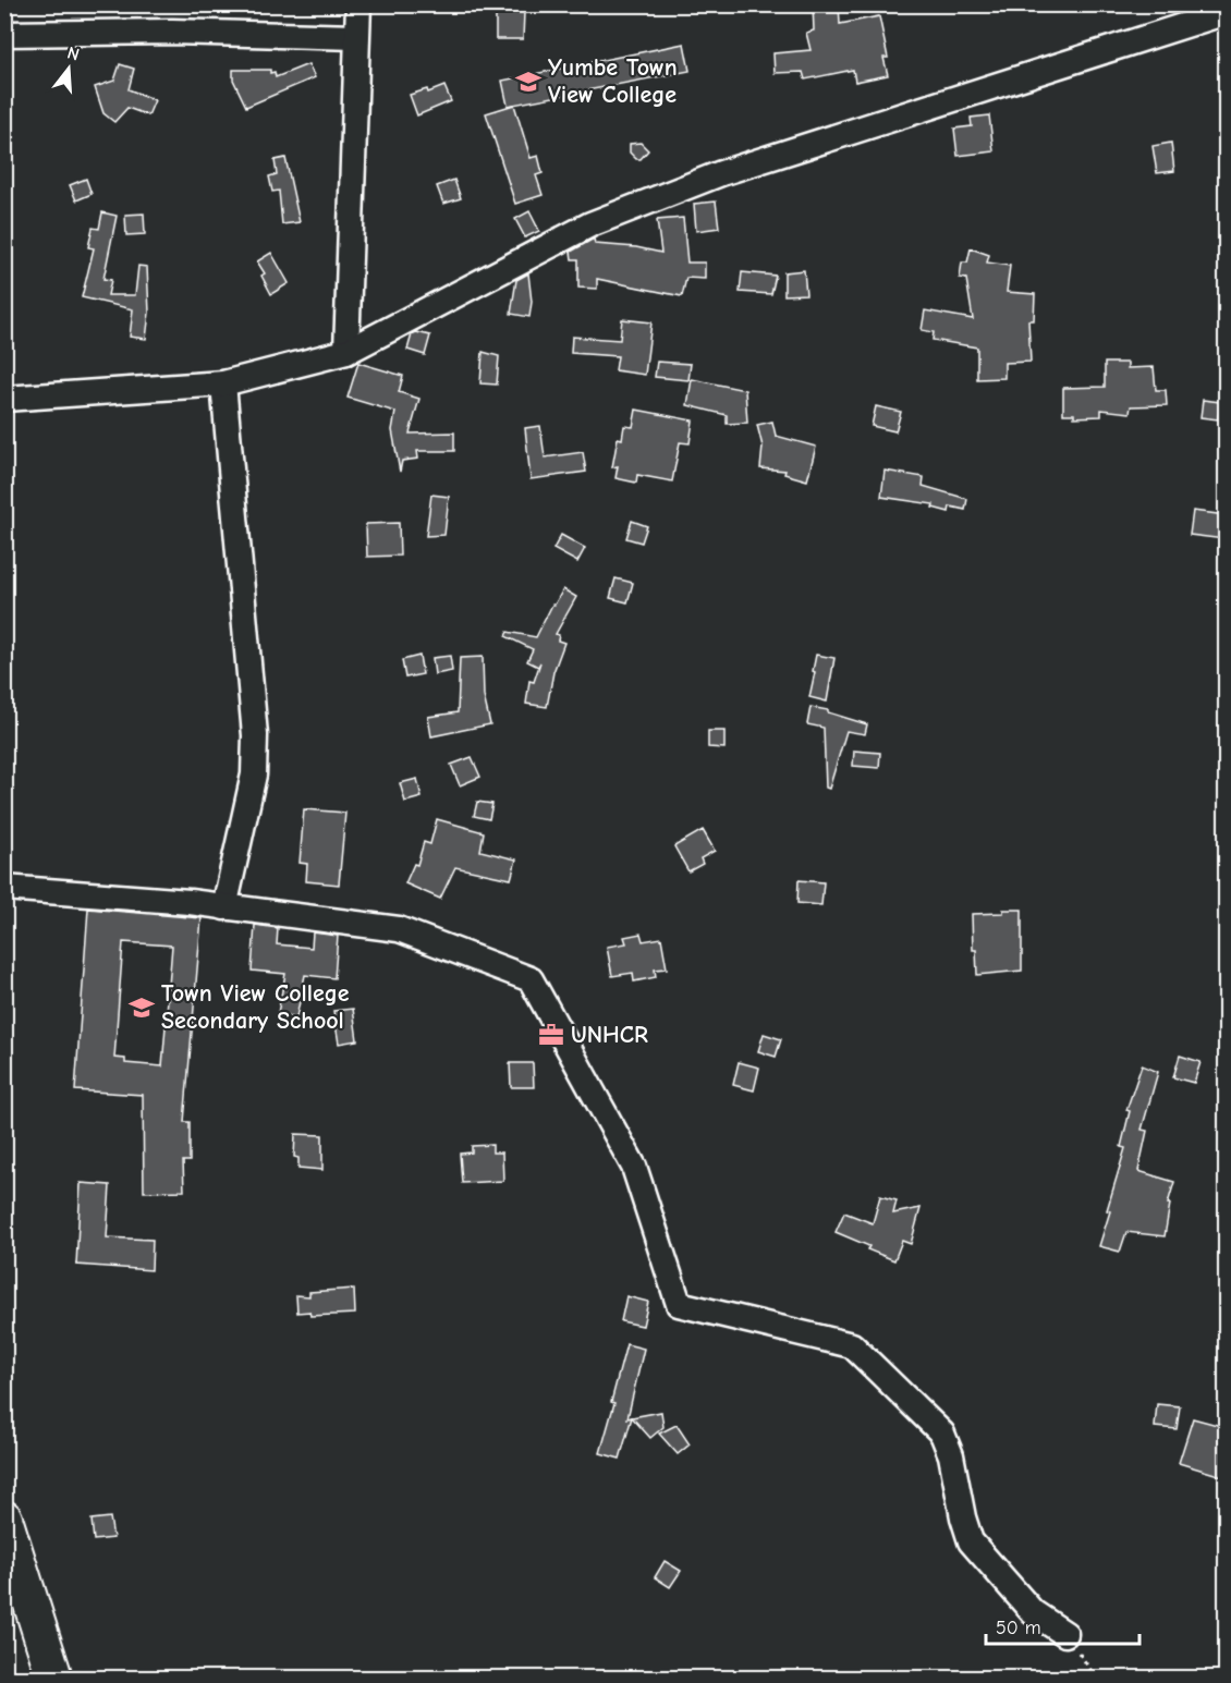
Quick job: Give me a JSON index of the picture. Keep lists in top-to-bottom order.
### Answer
{
  "places": {
    "school or university": ["Yumbe Town View College", "Town View College Secondary School"],
    "office": ["UNHCR"]
  },
  "scale_bar": "50 m",
  "north": "top"
}
